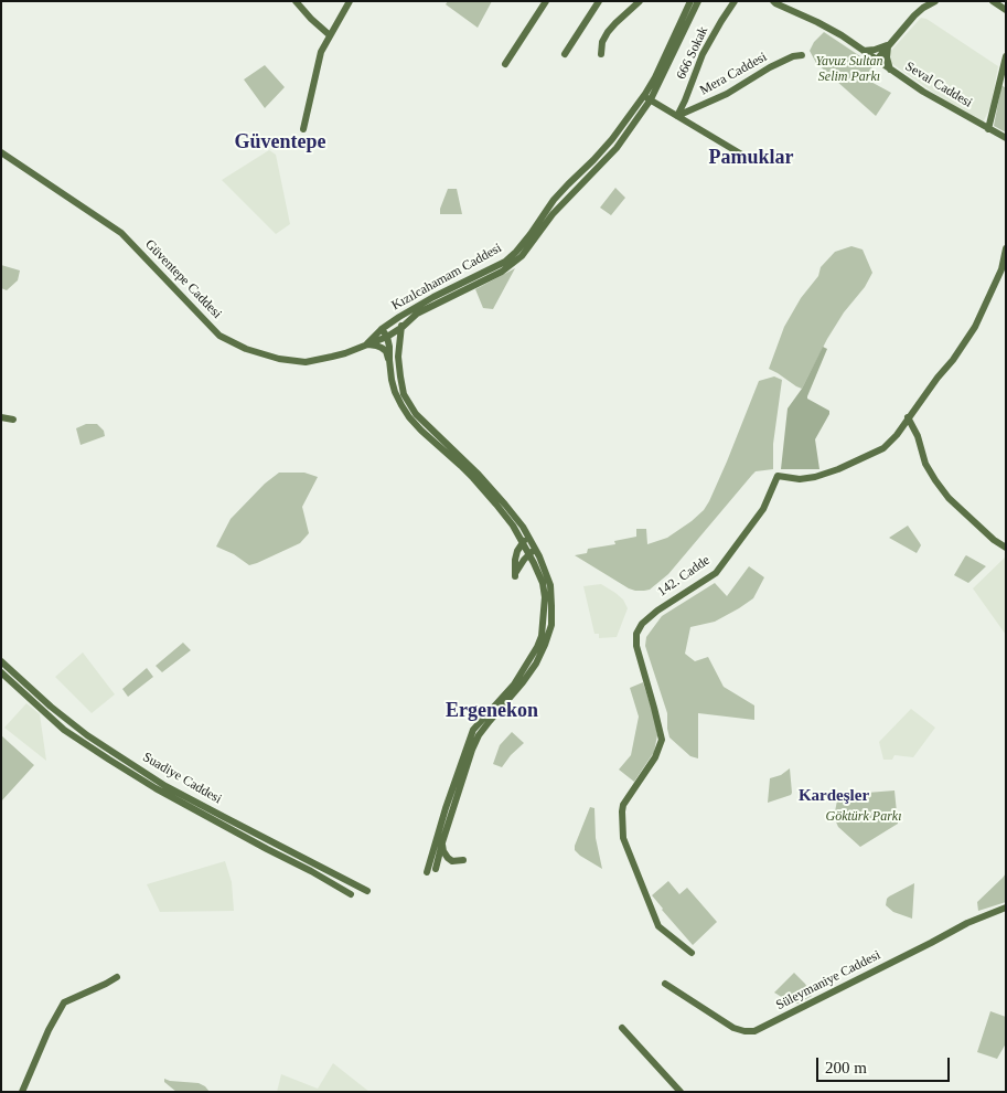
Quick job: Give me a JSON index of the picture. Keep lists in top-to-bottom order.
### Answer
{
  "streets": {
    "main road": [
      "666 Sokak",
      "Mera Caddesi",
      "Seval Caddesi",
      "Kızılcahamam Caddesi",
      "Güventepe Caddesi",
      "142. Cadde",
      "Suadiye Caddesi",
      "Süleymaniye Caddesi"
    ]
  },
  "crossings": [
    ["666 Sokak", "Mera Caddesi"],
    ["Kızılcahamam Caddesi", "Güventepe Caddesi"]
  ],
  "districts": [
    "Güventepe",
    "Pamuklar",
    "Ergenekon",
    "Kardeşler"
  ],
  "parks": ["Yavuz Sultan Selim Parkı", "Göktürk Parkı"],
  "scale_bar": "200 m"
}
